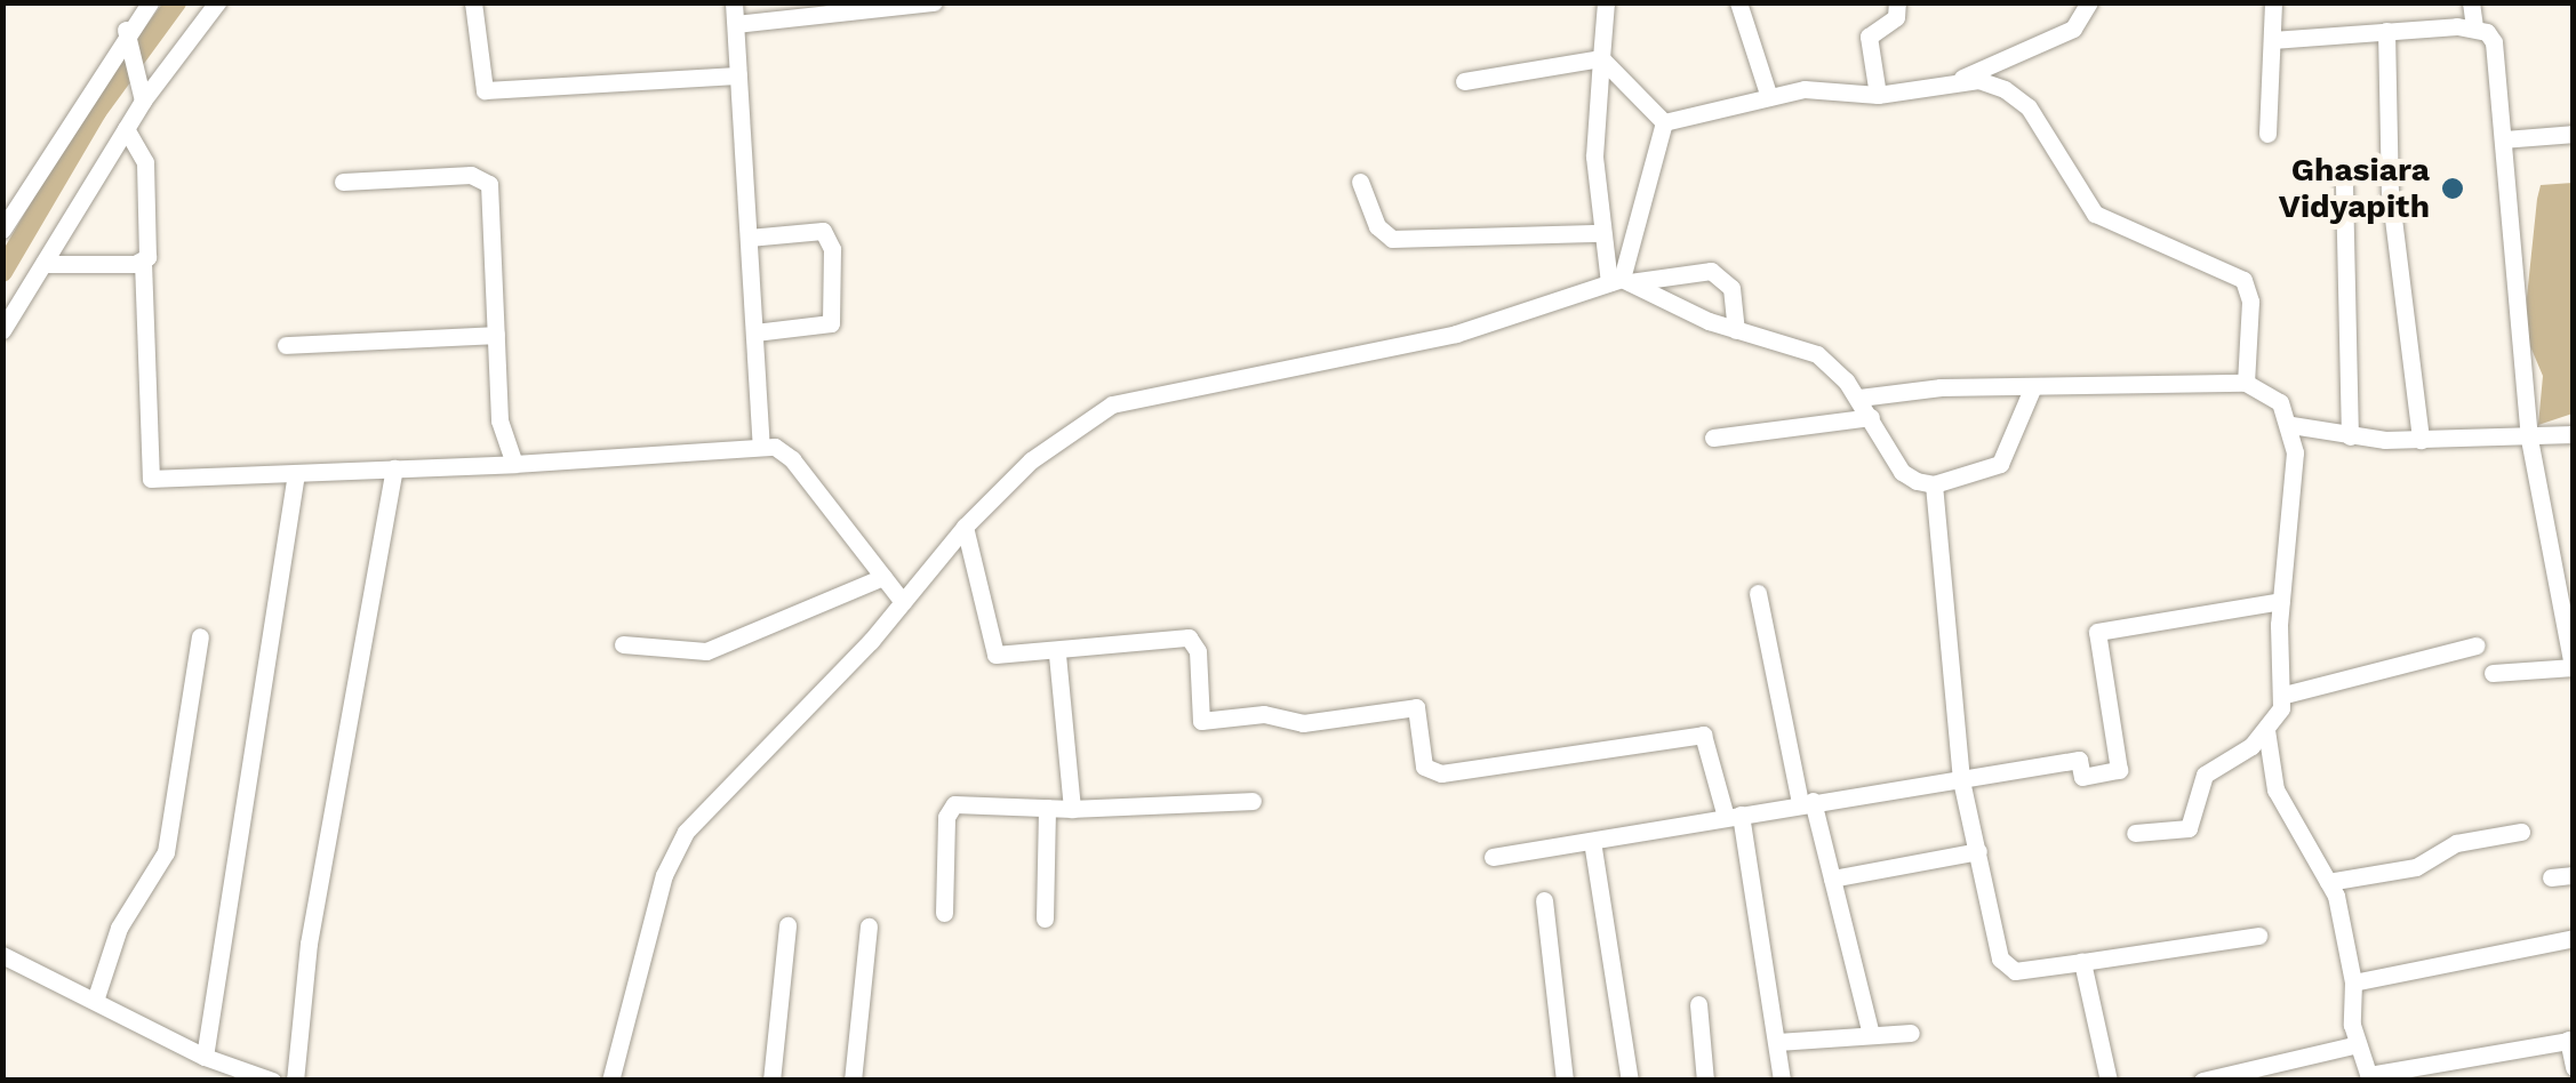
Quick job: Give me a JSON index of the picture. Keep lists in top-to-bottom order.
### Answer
{
  "places": ["Ghasiara Vidyapith"]
}
